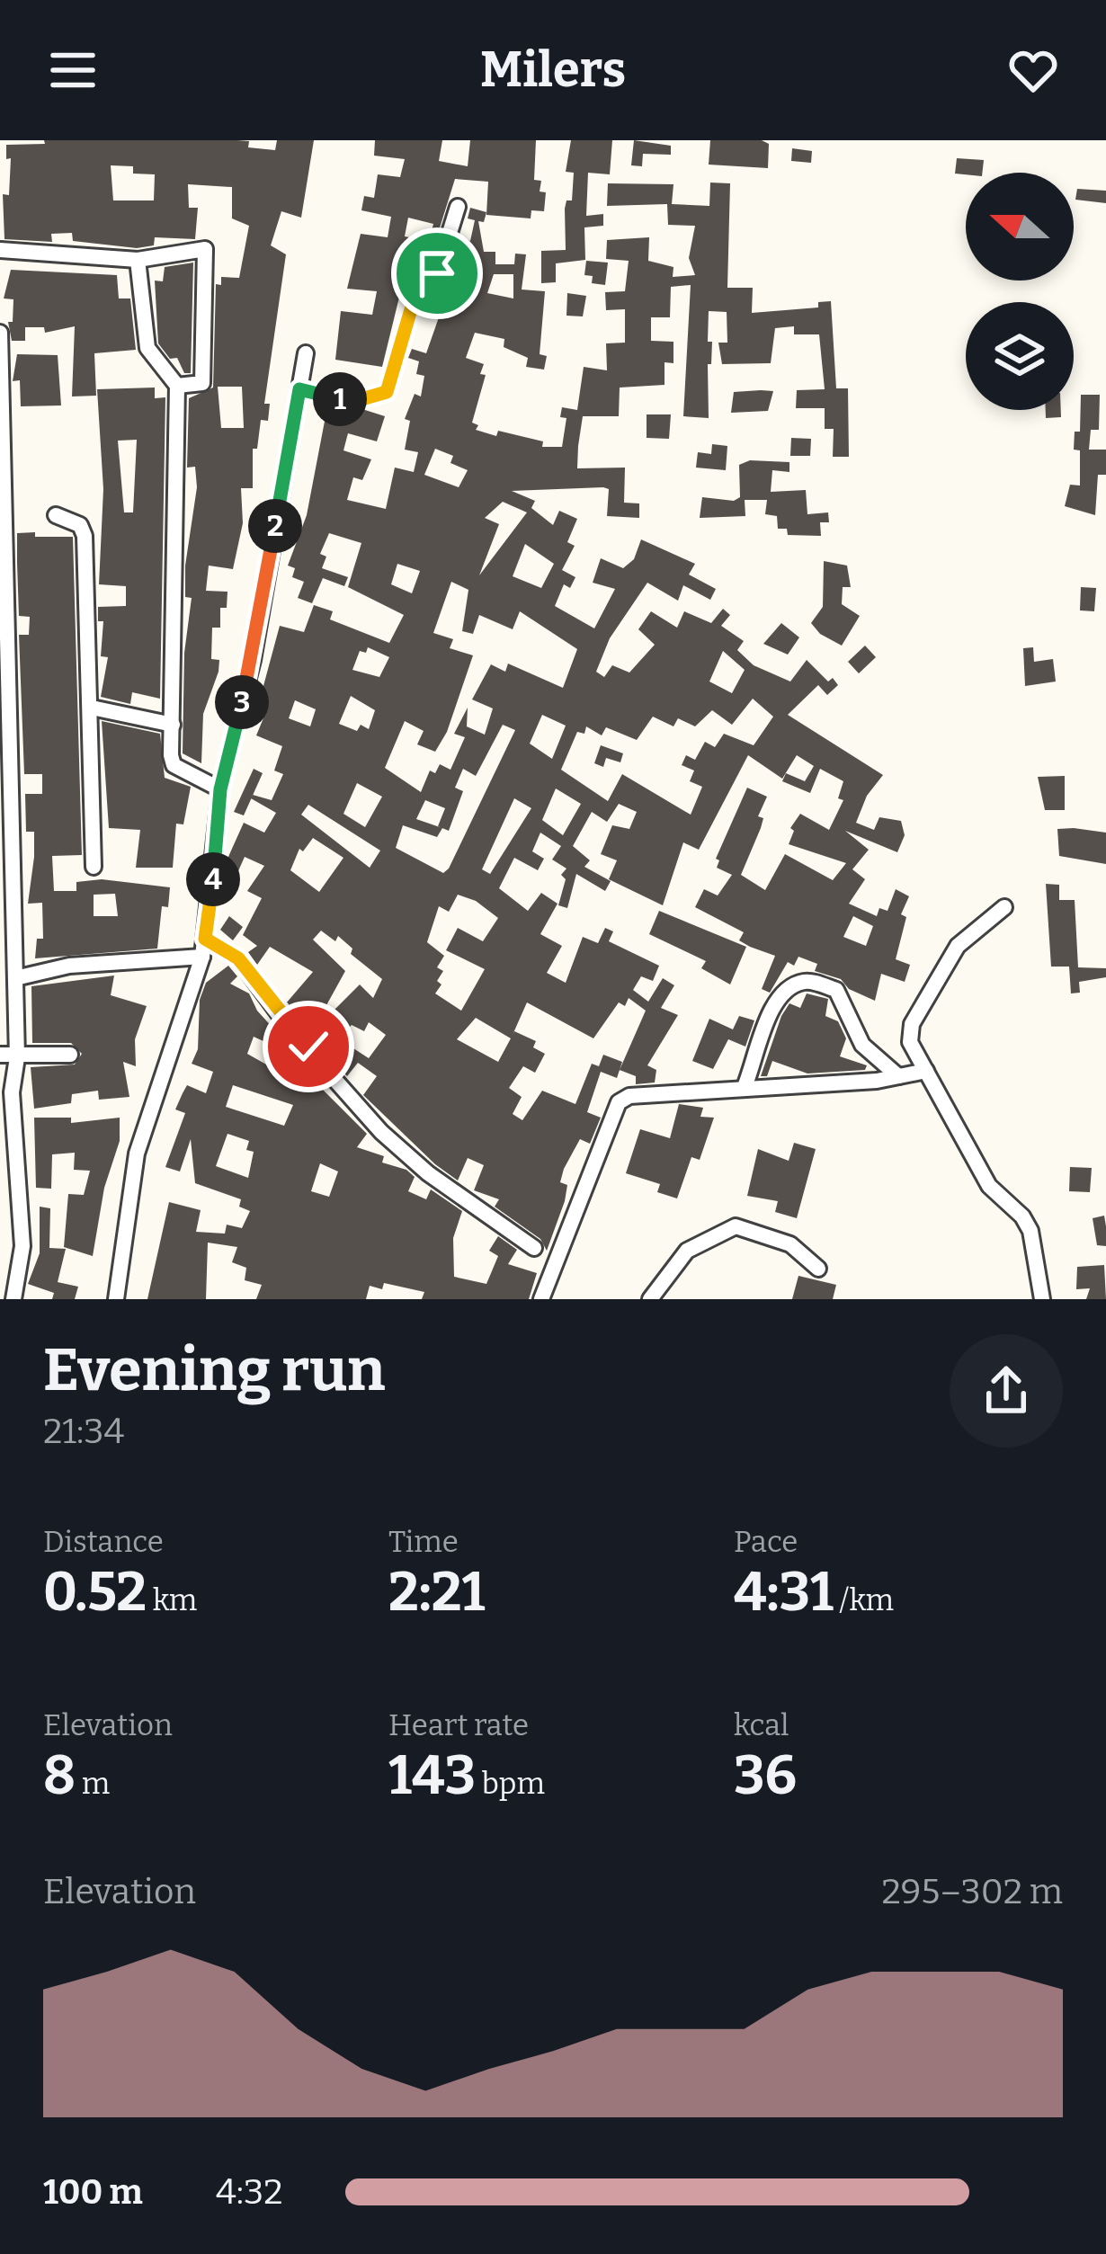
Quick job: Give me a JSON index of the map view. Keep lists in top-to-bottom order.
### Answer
{
  "north": "left",
  "page": {
    "header": "Milers",
    "pins": [
      "1",
      "2",
      "3",
      "4"
    ],
    "heading": ["Evening run", "21:34"],
    "stats": [
      ["Distance", "0.52 km"],
      ["Time", "2:21"],
      ["Pace", "4:31 /km"],
      ["Elevation", "8 m"],
      ["Heart rate", "143 bpm"],
      ["kcal", "36"]
    ],
    "chart": ["Elevation", "295–302 m"],
    "list": [
      {
        "name": "100 m",
        "note": "4:32"
      }
    ]
  }
}
